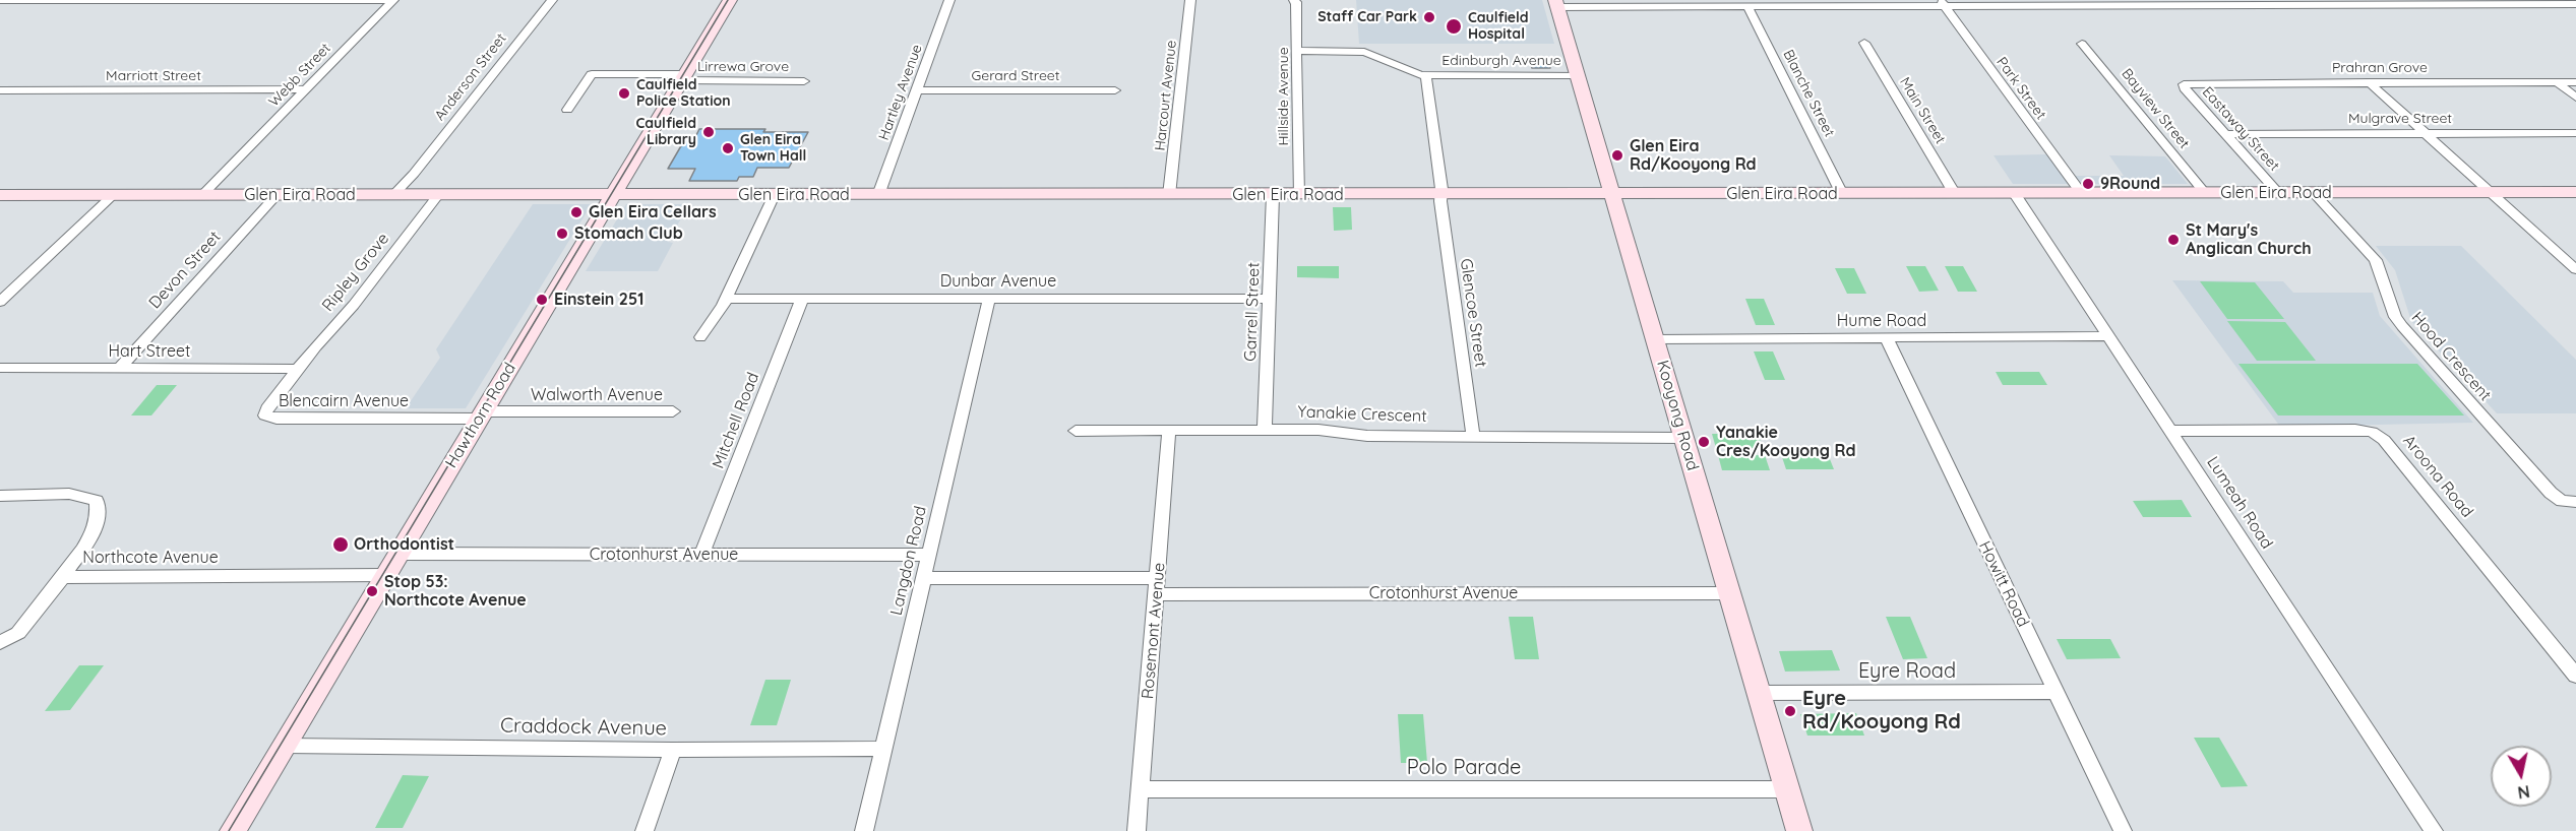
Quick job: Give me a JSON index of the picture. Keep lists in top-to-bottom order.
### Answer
{
  "streets": {
    "main road": ["Glen Eira Road", "Hawthorn Road", "Kooyong Road"],
    "street": [
      "Edinburgh Avenue",
      "Lirrewa Grove",
      "Prahran Grove",
      "Webb Street",
      "Marriott Street",
      "Gerard Street",
      "Anderson Street",
      "Park Street",
      "Hartley Avenue",
      "Blanche Street",
      "Harcourt Avenue",
      "Hillside Avenue",
      "Bayview Street",
      "Main Street",
      "Mulgrave Street",
      "Eastaway Street",
      "Devon Street",
      "Ripley Grove",
      "Dunbar Avenue",
      "Garrell Street",
      "Glencoe Street",
      "Hume Road",
      "Hart Street",
      "Hood Crescent",
      "Walworth Avenue",
      "Blencairn Avenue",
      "Yanakie Crescent",
      "Mitchell Road",
      "Aroona Road",
      "Lumeah Road",
      "Crotonhurst Avenue",
      "Northcote Avenue",
      "Langdon Road",
      "Howitt Road",
      "Rosemont Avenue",
      "Eyre Road",
      "Craddock Avenue",
      "Polo Parade"
    ]
  },
  "crossings": [
    ["Edinburgh Avenue", "Hillside Avenue"],
    ["Edinburgh Avenue", "Glen Eira Road"],
    ["Edinburgh Avenue", "Glencoe Street"],
    ["Edinburgh Avenue", "Kooyong Road"],
    ["Lirrewa Grove", "Hawthorn Road"],
    ["Prahran Grove", "Eastaway Street"],
    ["Webb Street", "Marriott Street"],
    ["Webb Street", "Glen Eira Road"],
    ["Gerard Street", "Hartley Avenue"],
    ["Anderson Street", "Glen Eira Road"],
    ["Park Street", "Glen Eira Road"],
    ["Hartley Avenue", "Glen Eira Road"],
    ["Blanche Street", "Glen Eira Road"],
    ["Harcourt Avenue", "Glen Eira Road"],
    ["Hillside Avenue", "Glen Eira Road"],
    ["Bayview Street", "Glen Eira Road"],
    ["Main Street", "Glen Eira Road"],
    ["Mulgrave Street", "Eastaway Street"],
    ["Eastaway Street", "Glen Eira Road"],
    ["Glen Eira Road", "Devon Street"],
    ["Glen Eira Road", "Ripley Grove"],
    ["Glen Eira Road", "Garrell Street"],
    ["Glen Eira Road", "Glencoe Street"],
    ["Glen Eira Road", "Hood Crescent"],
    ["Glen Eira Road", "Hawthorn Road"],
    ["Glen Eira Road", "Kooyong Road"],
    ["Glen Eira Road", "Lumeah Road"],
    ["Devon Street", "Hart Street"],
    ["Ripley Grove", "Hart Street"],
    ["Ripley Grove", "Blencairn Avenue"],
    ["Dunbar Avenue", "Garrell Street"],
    ["Dunbar Avenue", "Mitchell Road"],
    ["Dunbar Avenue", "Langdon Road"],
    ["Garrell Street", "Yanakie Crescent"],
    ["Glencoe Street", "Yanakie Crescent"],
    ["Hume Road", "Kooyong Road"],
    ["Hume Road", "Lumeah Road"],
    ["Hume Road", "Howitt Road"],
    ["Hart Street", "Blencairn Avenue"],
    ["Walworth Avenue", "Blencairn Avenue"],
    ["Walworth Avenue", "Hawthorn Road"],
    ["Blencairn Avenue", "Hawthorn Road"],
    ["Yanakie Crescent", "Kooyong Road"],
    ["Yanakie Crescent", "Rosemont Avenue"],
    ["Hawthorn Road", "Crotonhurst Avenue"],
    ["Hawthorn Road", "Northcote Avenue"],
    ["Hawthorn Road", "Craddock Avenue"],
    ["Kooyong Road", "Crotonhurst Avenue"],
    ["Kooyong Road", "Eyre Road"],
    ["Kooyong Road", "Polo Parade"],
    ["Mitchell Road", "Crotonhurst Avenue"],
    ["Aroona Road", "Lumeah Road"],
    ["Crotonhurst Avenue", "Langdon Road"],
    ["Crotonhurst Avenue", "Rosemont Avenue"],
    ["Langdon Road", "Craddock Avenue"],
    ["Howitt Road", "Eyre Road"],
    ["Rosemont Avenue", "Polo Parade"]
  ],
  "places": [
    "Staff Car Park",
    "Caulfield Hospital",
    "Caulfield Police Station",
    "Caulfield Library",
    "Glen Eira Town Hall",
    "Glen Eira Rd/Kooyong Rd",
    "9Round",
    "Glen Eira Cellars",
    "Stomach Club",
    "St Mary's Anglican Church",
    "Einstein 251",
    "Yanakie Cres/Kooyong Rd",
    "Orthodontist",
    "Stop 53: Northcote Avenue",
    "Eyre Rd/Kooyong Rd"
  ],
  "north": "bottom"
}
